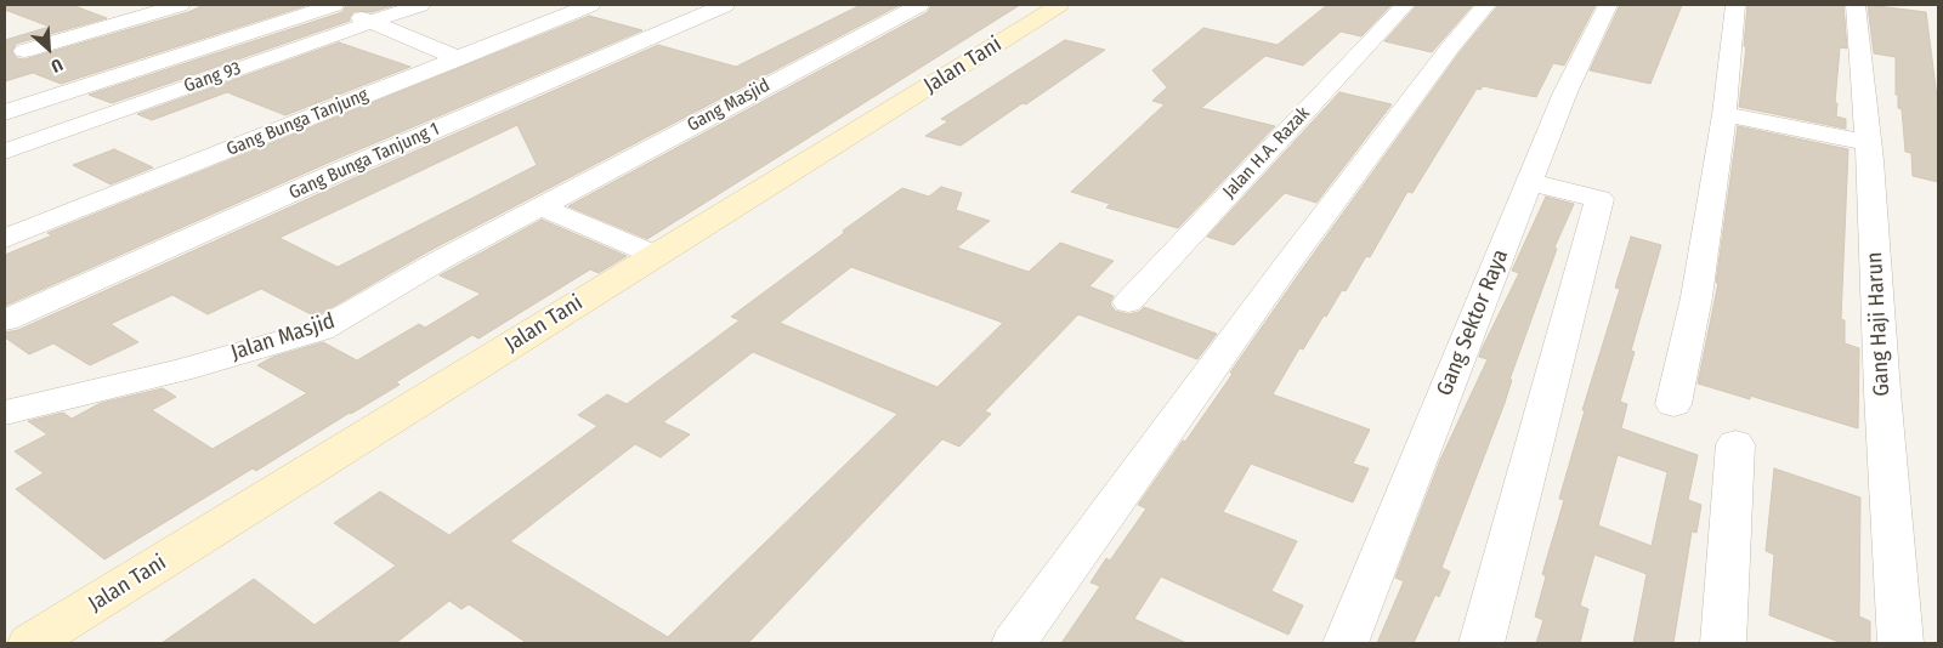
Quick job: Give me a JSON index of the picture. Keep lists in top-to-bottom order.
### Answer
{
  "streets": {
    "street": [
      "Jalan Tani",
      "Gang 93",
      "Gang Masjid",
      "Gang Bunga Tanjung",
      "Jalan H.A. Razak",
      "Gang Bunga Tanjung 1",
      "Gang Sektor Raya",
      "Gang Haji Harun",
      "Jalan Masjid"
    ]
  },
  "crossings": [
    ["Gang Masjid", "Jalan Masjid"]
  ],
  "north": "bottom right"
}
